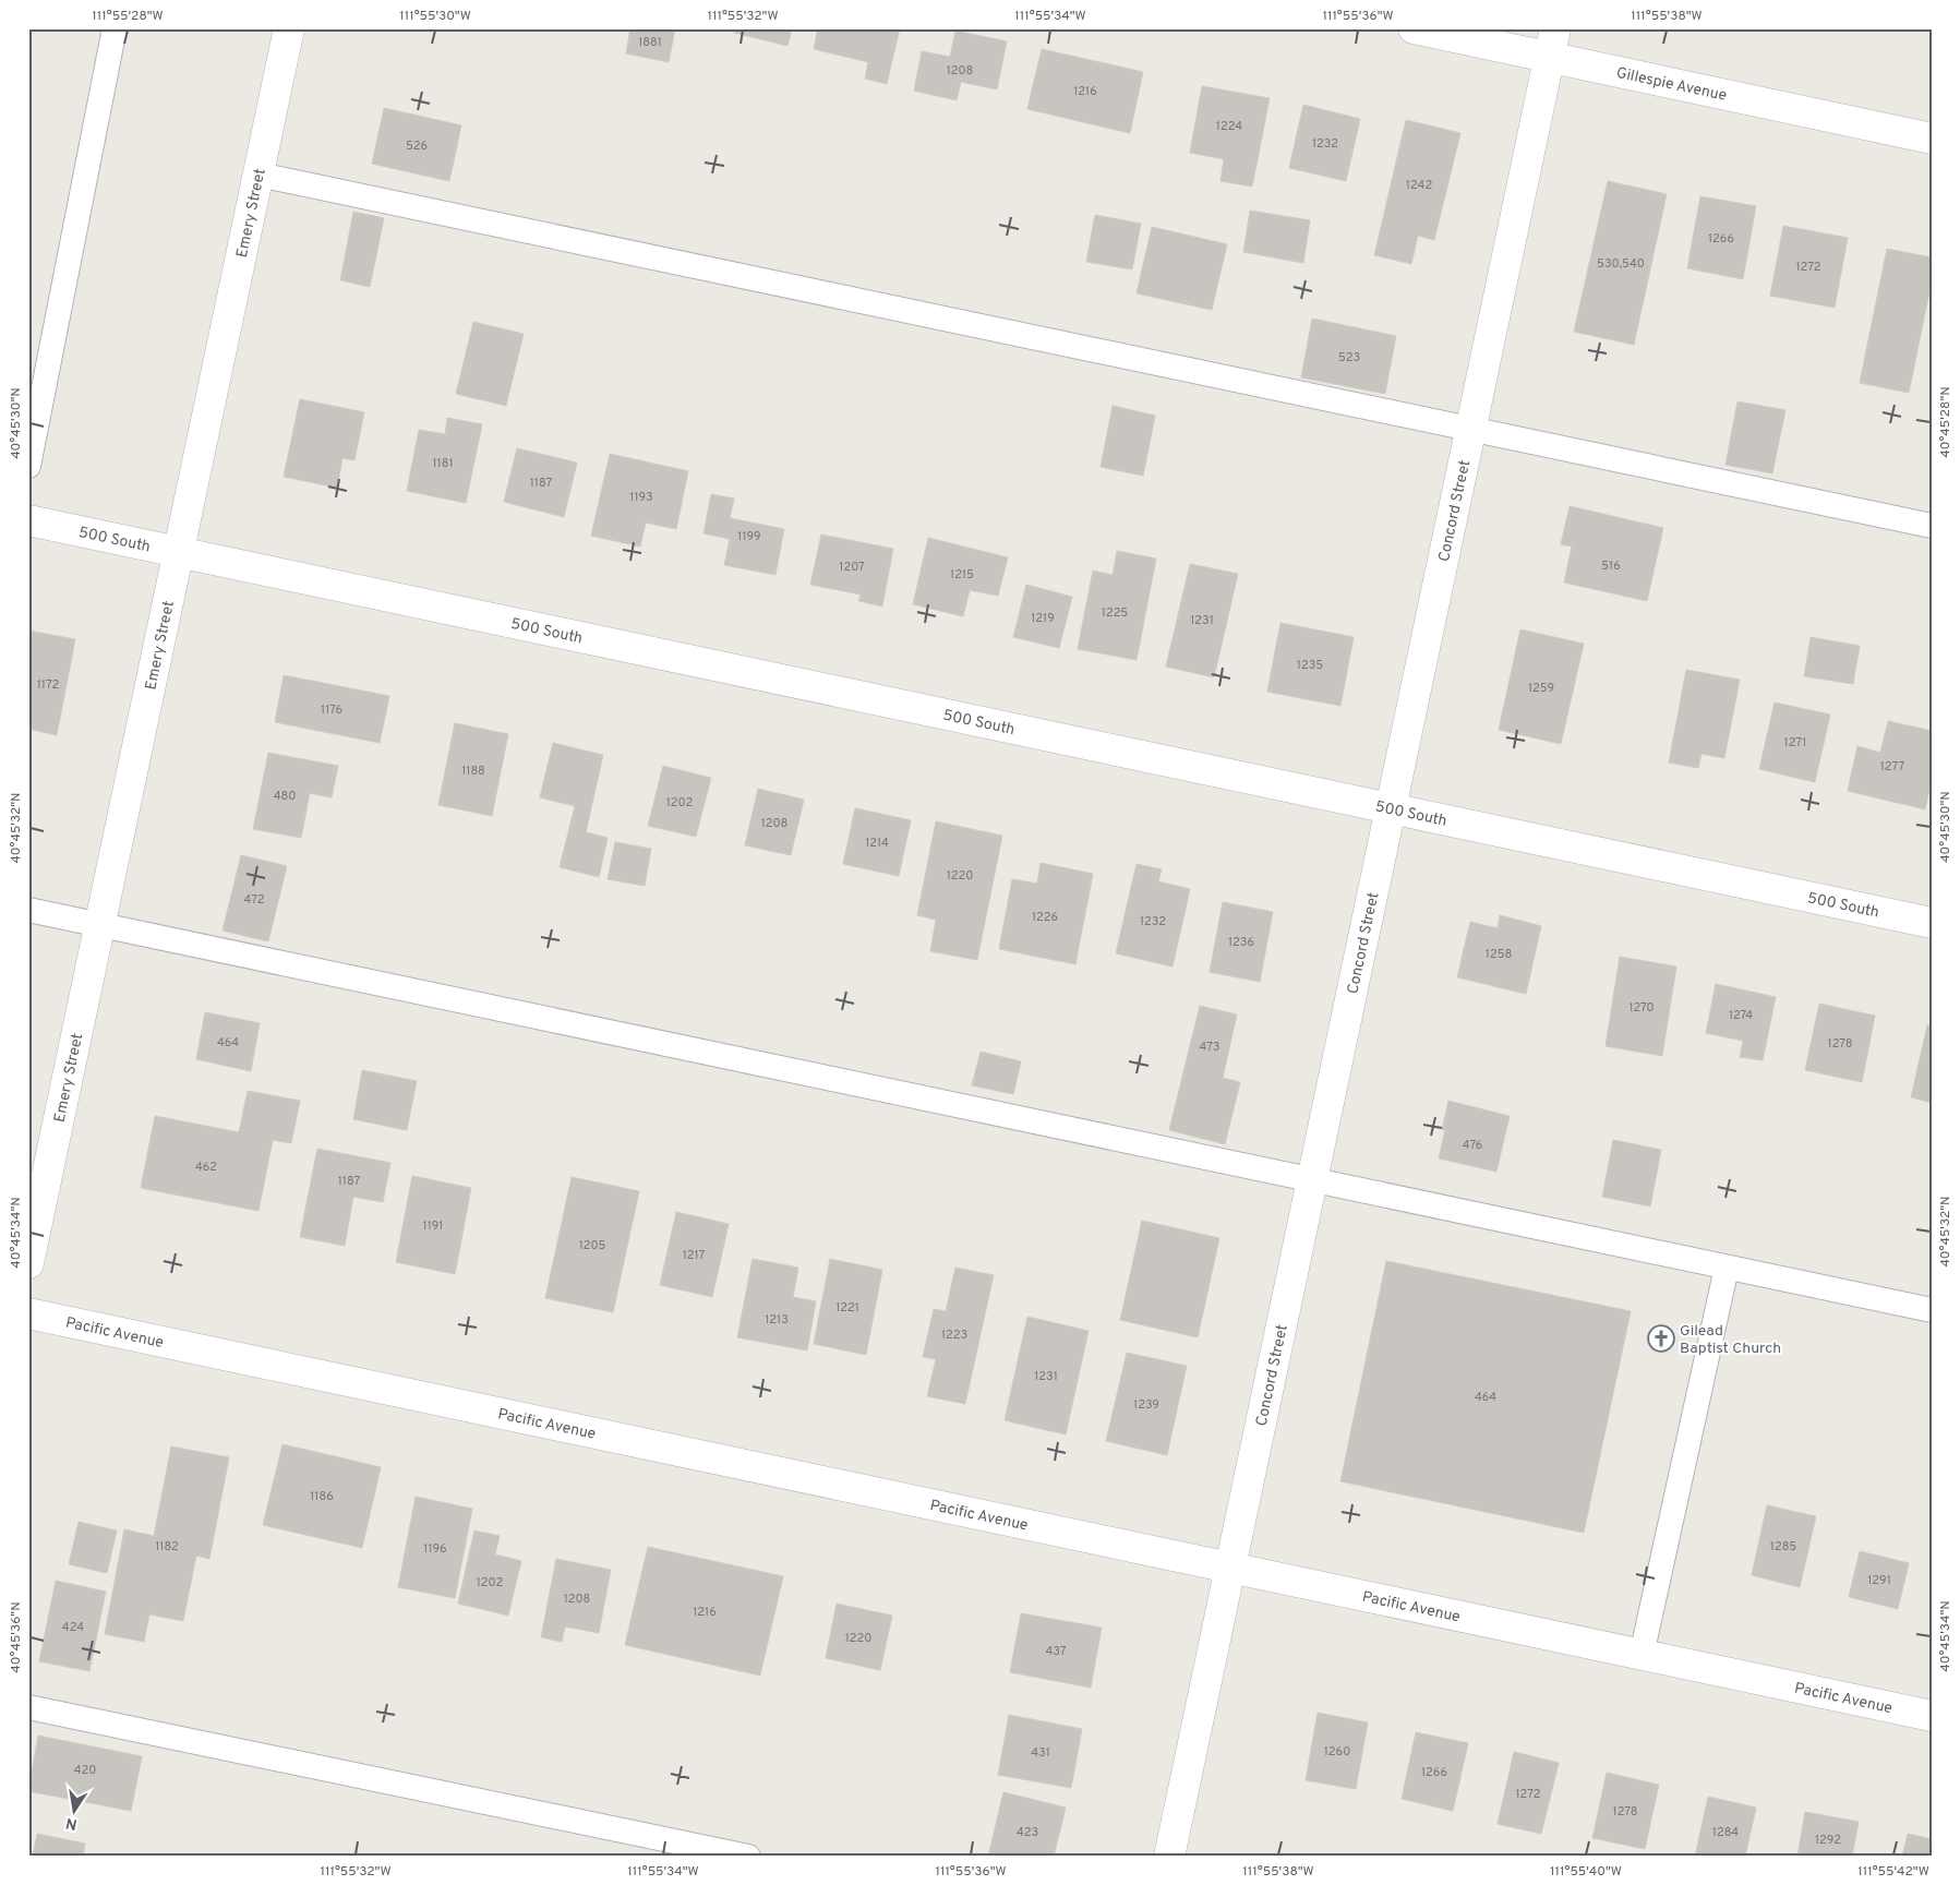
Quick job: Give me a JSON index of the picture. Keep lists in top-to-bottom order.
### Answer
{
  "streets": {
    "street": [
      "Gillespie Avenue",
      "Emery Street",
      "Concord Street",
      "500 South",
      "Pacific Avenue"
    ]
  },
  "crossings": [
    ["Gillespie Avenue", "Concord Street"],
    ["Emery Street", "500 South"],
    ["Concord Street", "500 South"],
    ["Concord Street", "Pacific Avenue"]
  ],
  "places": {
    "church": ["Gilead Baptist Church"]
  },
  "house_numbers": [
    "1881",
    "1208",
    "1216",
    "1224",
    "1232",
    "526",
    "1242",
    "1266",
    "530,540",
    "1272",
    "523",
    "1181",
    "1187",
    "1193",
    "1199",
    "516",
    "1207",
    "1215",
    "1225",
    "1219",
    "1231",
    "1235",
    "1172",
    "1259",
    "1176",
    "1271",
    "1277",
    "1188",
    "480",
    "1202",
    "1208",
    "1214",
    "1220",
    "472",
    "1226",
    "1232",
    "1236",
    "1258",
    "1270",
    "1274",
    "464",
    "1278",
    "473",
    "476",
    "462",
    "1187",
    "1191",
    "1205",
    "1217",
    "1221",
    "1213",
    "1223",
    "1231",
    "464",
    "1239",
    "1186",
    "1182",
    "1285",
    "1196",
    "1291",
    "1202",
    "1208",
    "1216",
    "424",
    "1220",
    "437",
    "1260",
    "431",
    "420",
    "1266",
    "1272",
    "1278",
    "423",
    "1284",
    "1292"
  ],
  "north": "bottom",
  "coordinates": [
    "111°55'28\"W",
    "111°55'30\"W",
    "111°55'32\"W",
    "111°55'34\"W",
    "111°55'36\"W",
    "111°55'38\"W",
    "40°45'28\"N",
    "40°45'30\"N",
    "40°45'32\"N",
    "40°45'34\"N",
    "40°45'36\"N",
    "111°55'40\"W",
    "111°55'42\"W"
  ]
}
